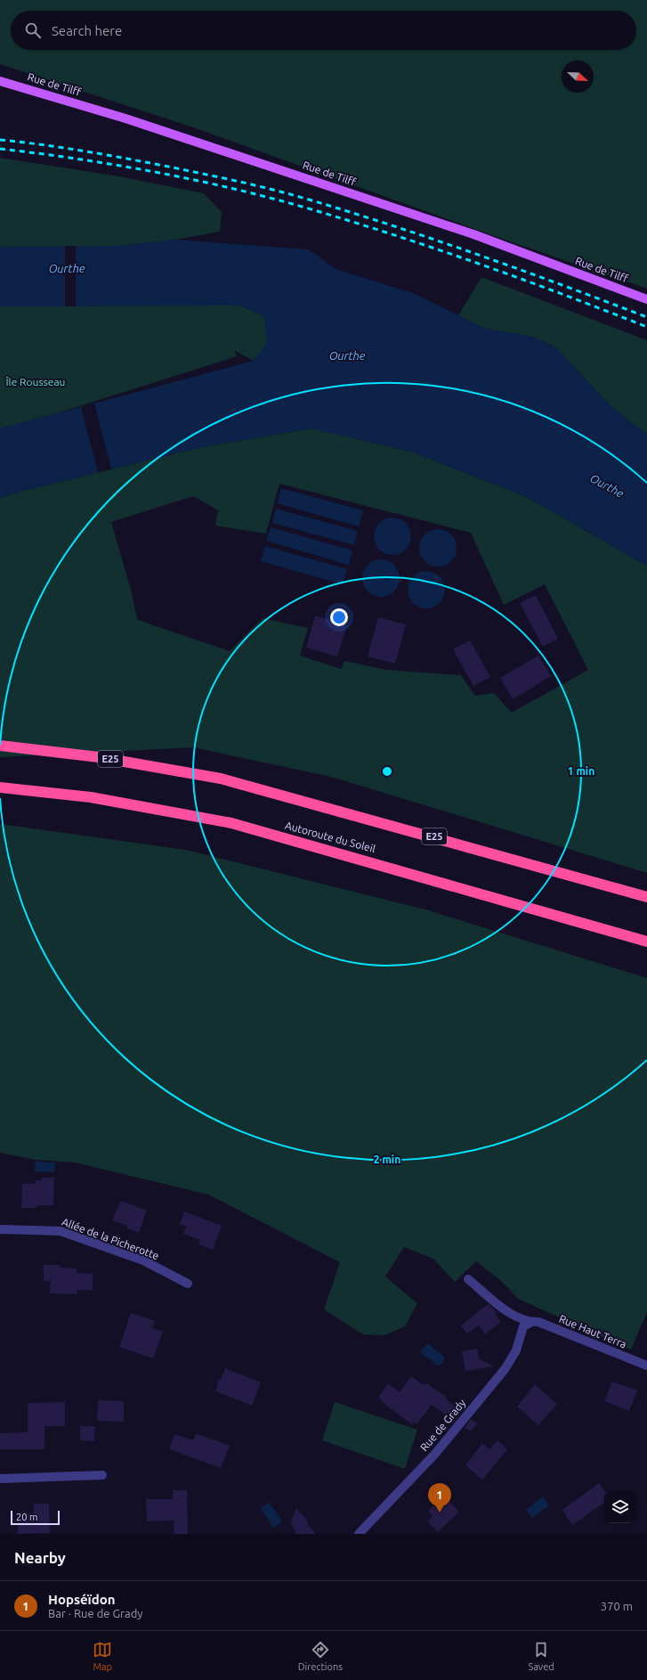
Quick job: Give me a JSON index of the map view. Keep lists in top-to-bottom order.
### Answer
{
  "streets": {
    "highway": ["E25", "Autoroute du Soleil"],
    "main road": ["Rue de Tilff"],
    "street": ["Allée de la Picherotte", "Rue Haut Terra", "Rue de Grady"]
  },
  "crossings": [
    ["Rue Haut Terra", "Rue de Grady"]
  ],
  "water": ["Ourthe"],
  "parks": ["Île Rousseau"],
  "scale_bar": "20 m",
  "north": "bottom right",
  "page": {
    "search": "Search here",
    "pins": "1",
    "scale": "20 m",
    "heading": "Nearby",
    "list": [
      {
        "mark": "1",
        "name": "Hopséïdon",
        "note": "Bar · Rue de Grady",
        "value": "370 m"
      }
    ],
    "nav": ["Map", "Directions", "Saved"]
  },
  "rings": ["1 min", "2 min"]
}
